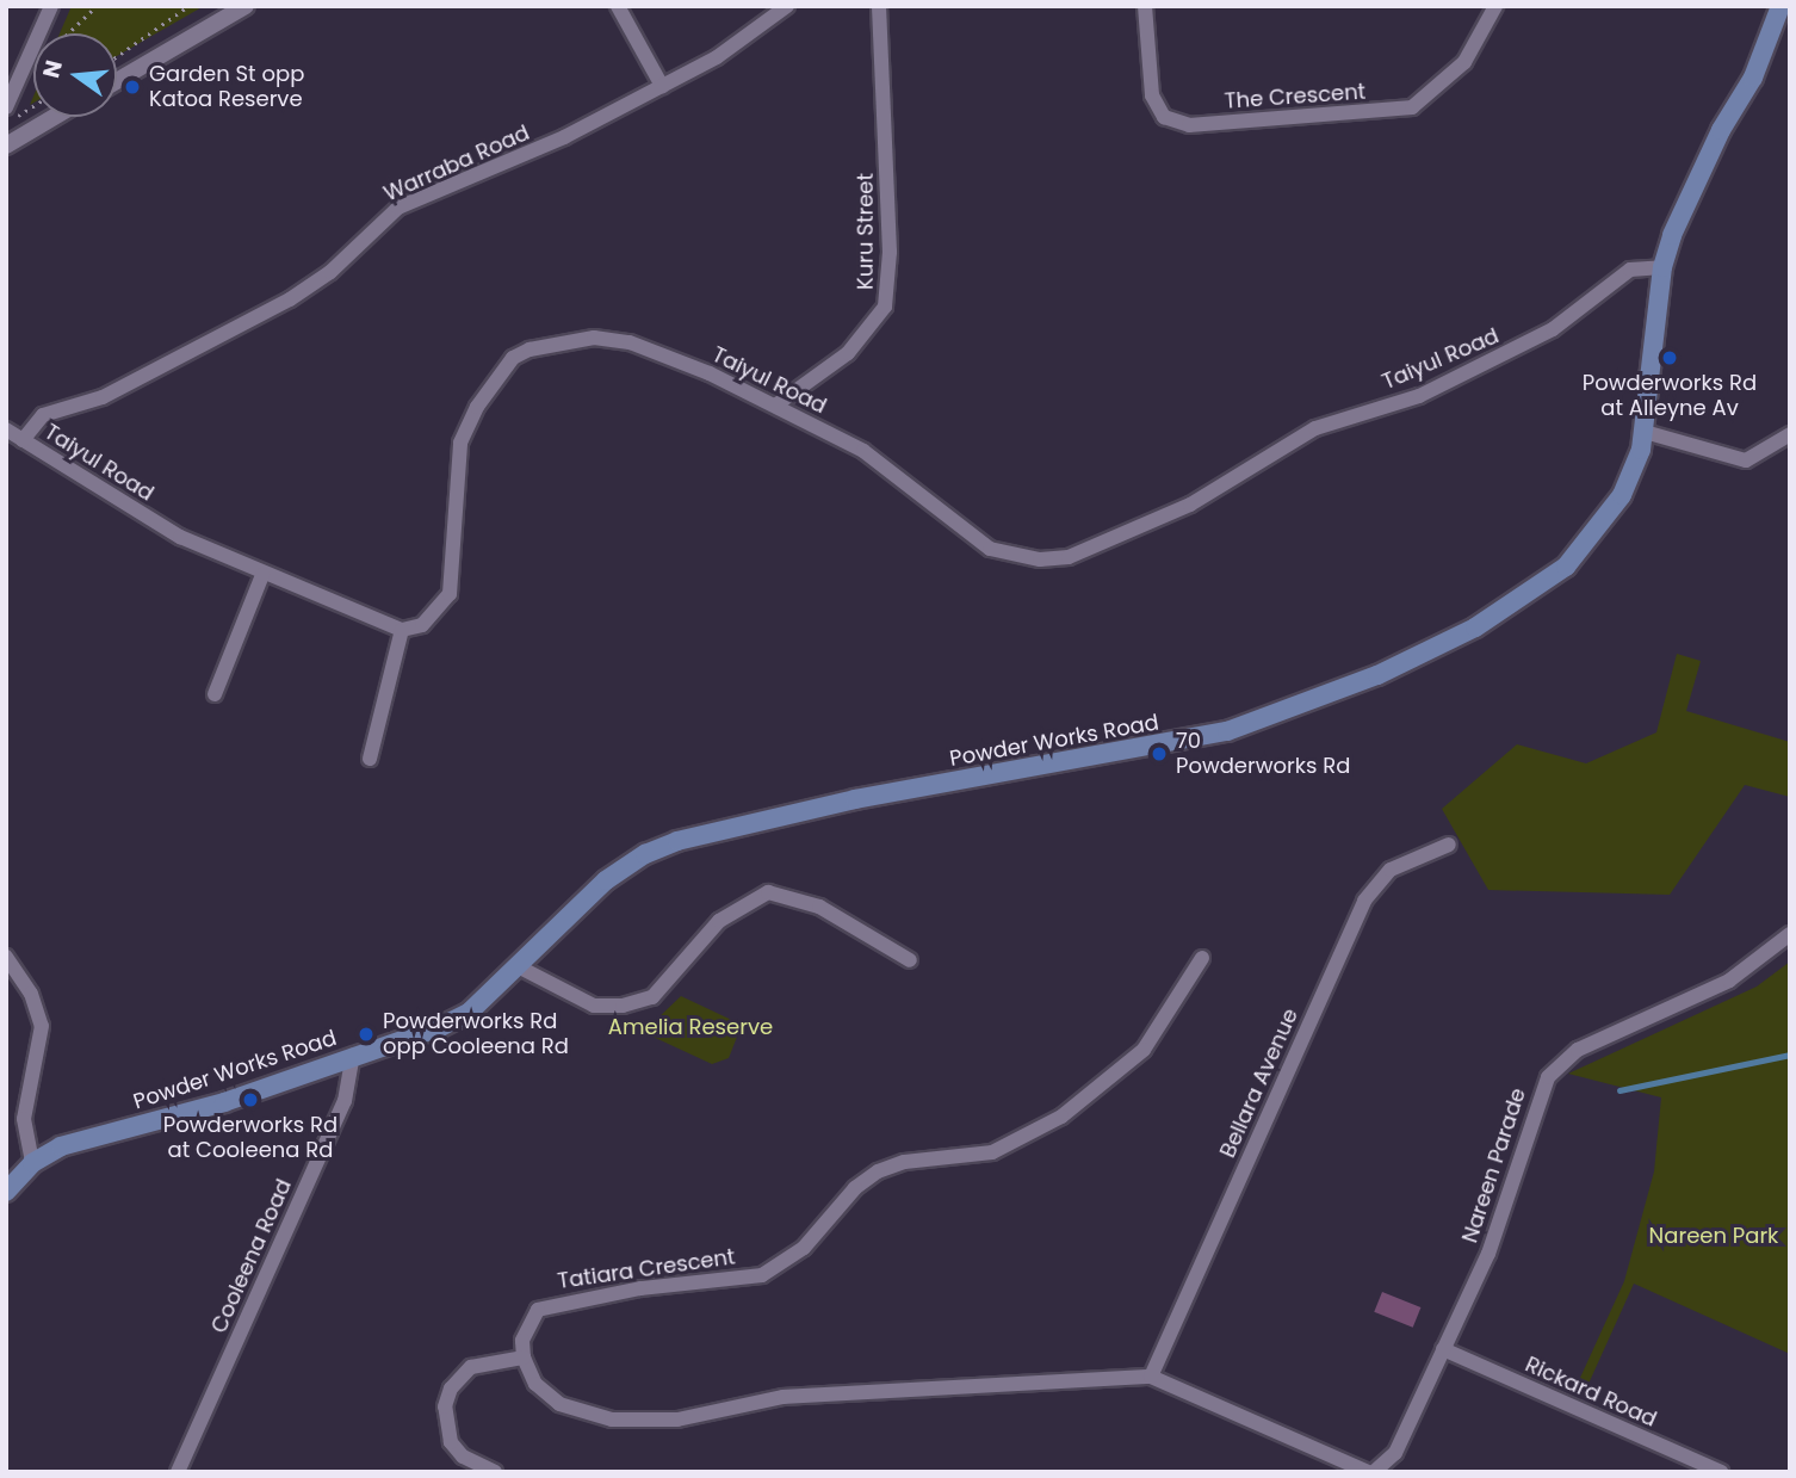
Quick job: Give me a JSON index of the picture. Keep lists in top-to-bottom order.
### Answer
{
  "streets": {
    "main road": ["Powder Works Road"],
    "street": [
      "The Crescent",
      "Warraba Road",
      "Kuru Street",
      "Taiyul Road",
      "Bellara Avenue",
      "Nareen Parade",
      "Cooleena Road",
      "Tatiara Crescent",
      "Rickard Road"
    ]
  },
  "crossings": [
    ["Warraba Road", "Taiyul Road"],
    ["Kuru Street", "Taiyul Road"],
    ["Taiyul Road", "Powder Works Road"],
    ["Powder Works Road", "Cooleena Road"],
    ["Nareen Parade", "Rickard Road"]
  ],
  "parks": ["Amelia Reserve", "Nareen Park"],
  "places": [
    "Garden St opp Katoa Reserve",
    "Powderworks Rd at Alleyne Av",
    "70 Powderworks Rd",
    "Powderworks Rd opp Cooleena Rd",
    "Powderworks Rd at Cooleena Rd"
  ],
  "north": "left"
}
